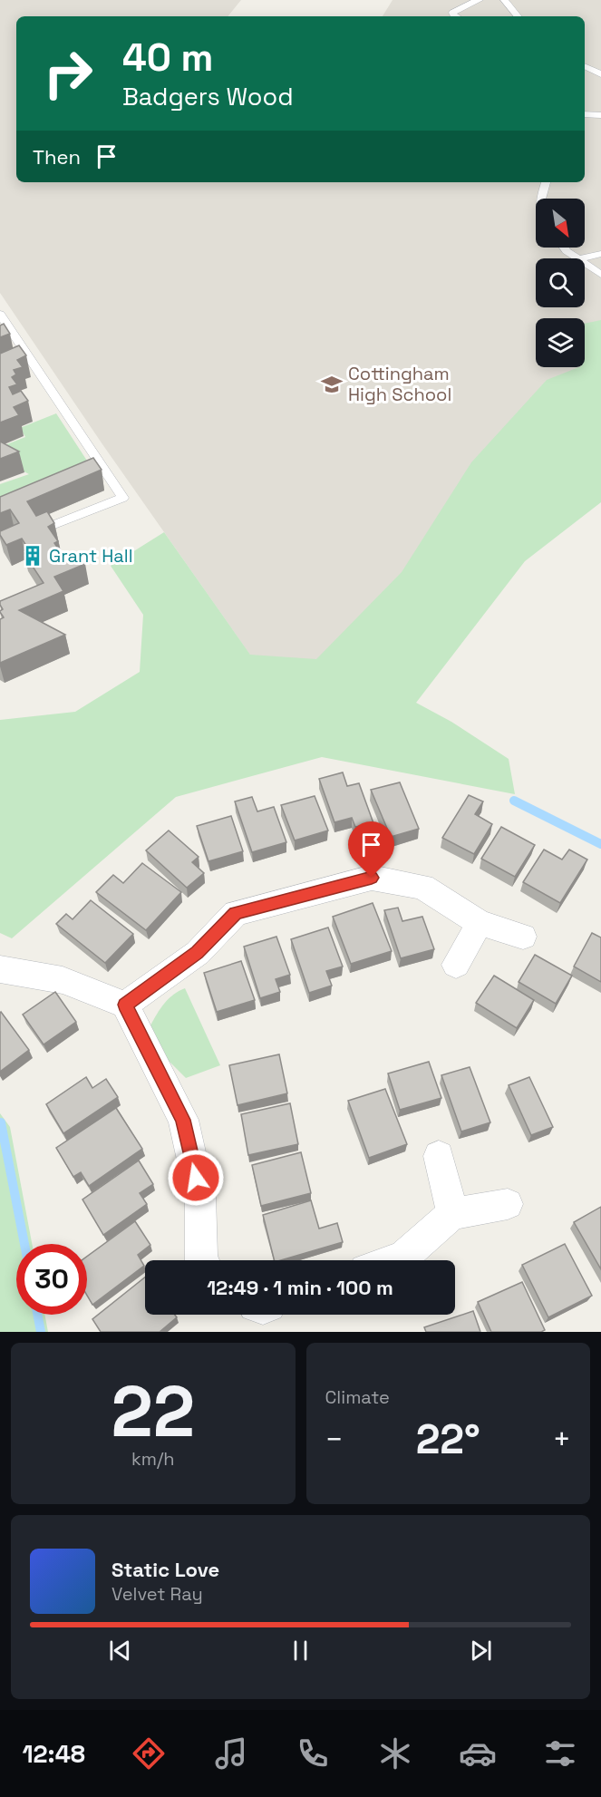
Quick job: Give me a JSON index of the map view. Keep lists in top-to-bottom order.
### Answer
{
  "places": {
    "school or university": ["Cottingham High School"],
    "building": ["Grant Hall"]
  },
  "north": "bottom right",
  "page": {
    "turn": ["40 m", "Badgers Wood"],
    "then": "Then",
    "limit": "30",
    "trip": "12:49 · 1 min · 100 m",
    "tile": [
      ["22", "km/h"],
      "Climate"
    ],
    "heat": ["−", "22°", "+"],
    "song": ["Static Love", "Velvet Ray"],
    "tabs": "12:48"
  }
}
